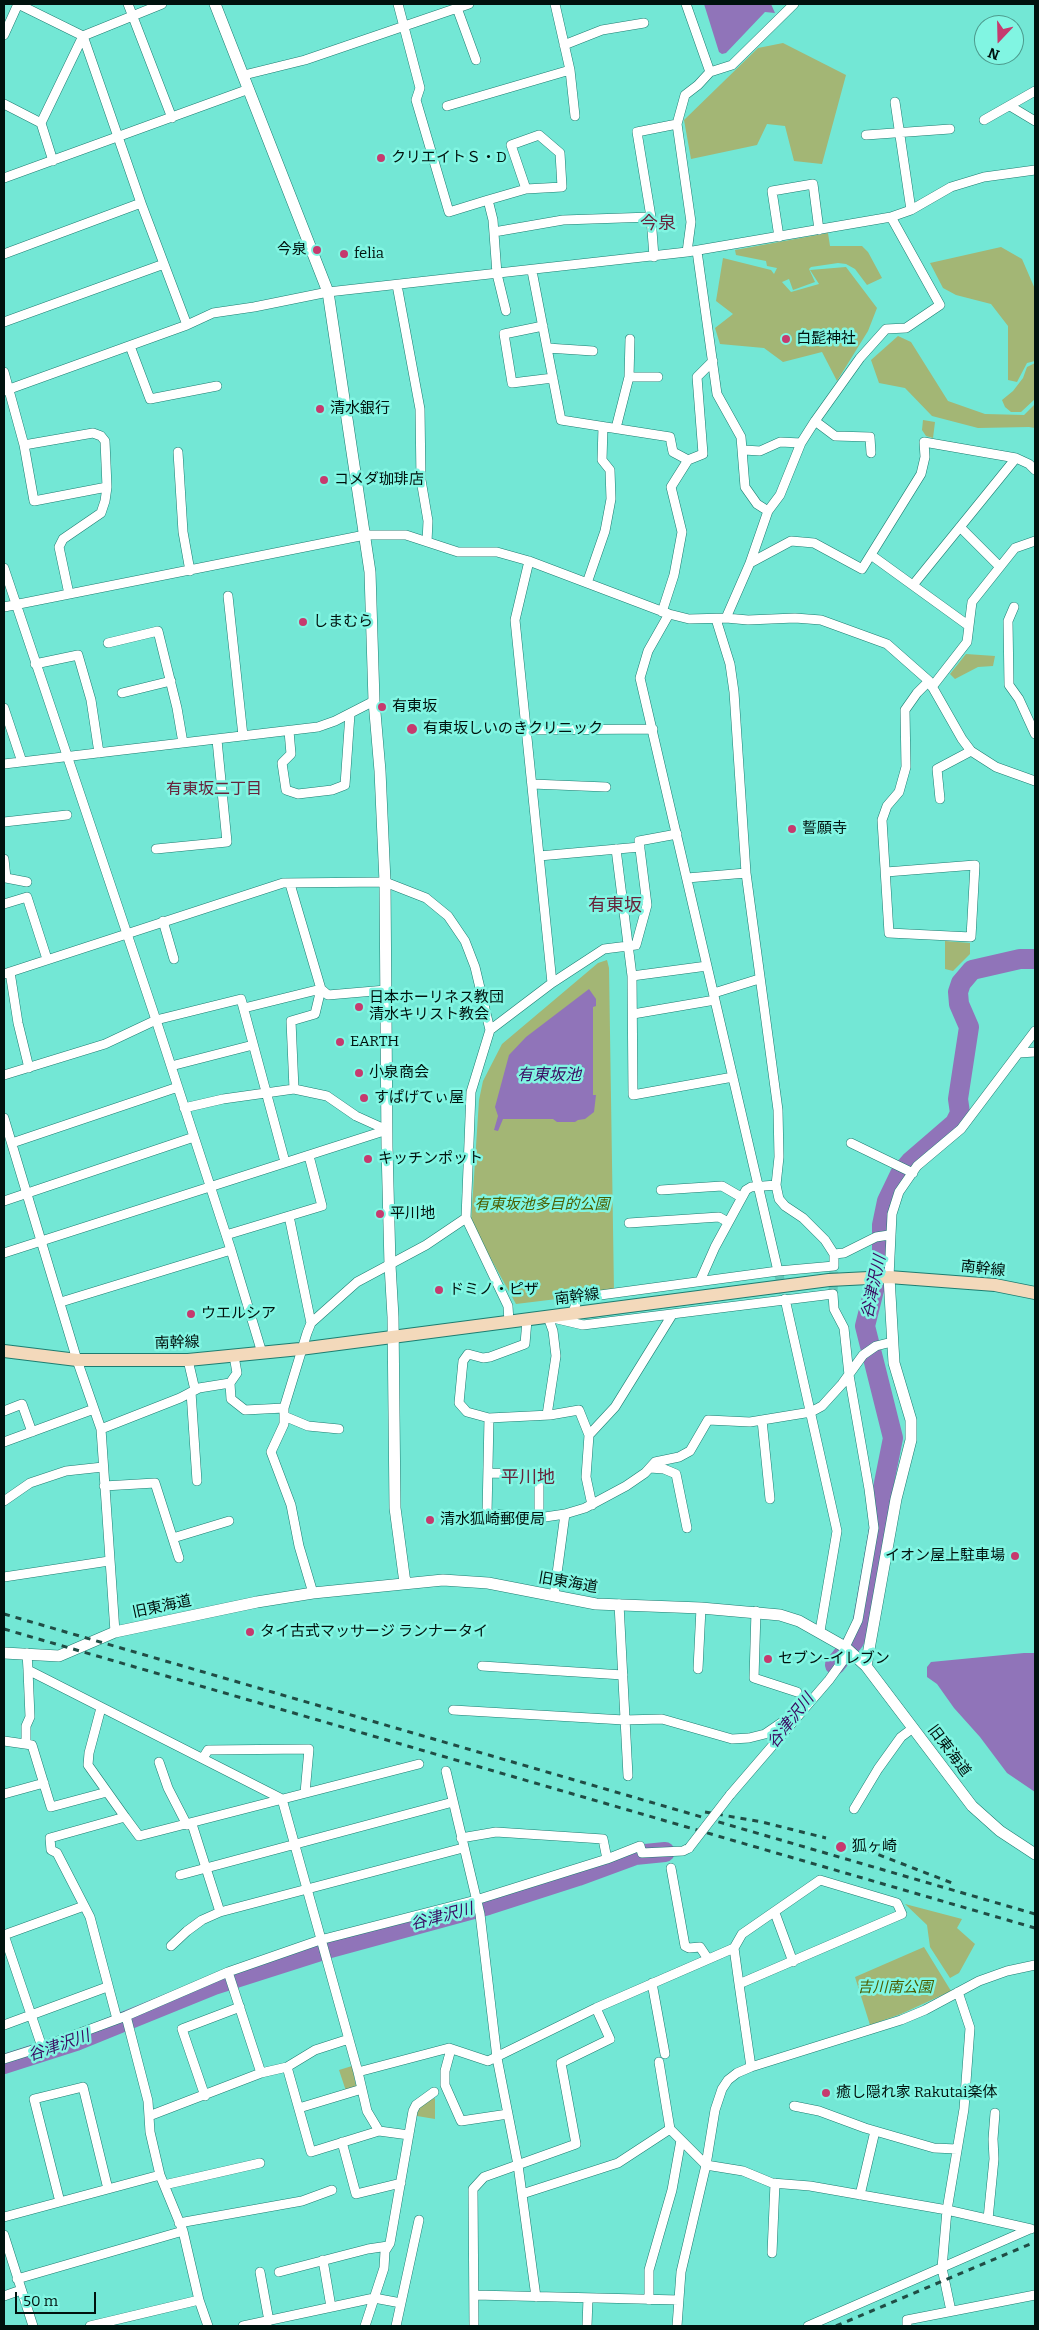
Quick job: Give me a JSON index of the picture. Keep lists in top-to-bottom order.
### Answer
{
  "streets": {
    "main road": ["南幹線"],
    "street": ["旧東海道"]
  },
  "districts": [
    "今泉",
    "有東坂二丁目",
    "有東坂",
    "平川地"
  ],
  "water": ["有東坂池", "谷津沢川"],
  "parks": ["有東坂池多目的公園", "吉川南公園"],
  "places": [
    "クリエイトＳ・D",
    "今泉",
    "felia",
    "白髭神社",
    "清水銀行",
    "コメダ珈琲店",
    "しまむら",
    "有東坂",
    "有東坂しいのきクリニック",
    "誓願寺",
    "日本ホーリネス教団 清水キリスト教会",
    "EARTH",
    "小泉商会",
    "すぱげてぃ屋",
    "キッチンポット",
    "平川地",
    "ドミノ・ピザ",
    "ウエルシア",
    "清水狐崎郵便局",
    "イオン屋上駐車場",
    "タイ古式マッサージ ランナータイ",
    "セブン-イレブン",
    "狐ヶ崎",
    "癒し隠れ家 Rakutai楽体"
  ],
  "scale_bar": "50 m",
  "north": "bottom"
}
